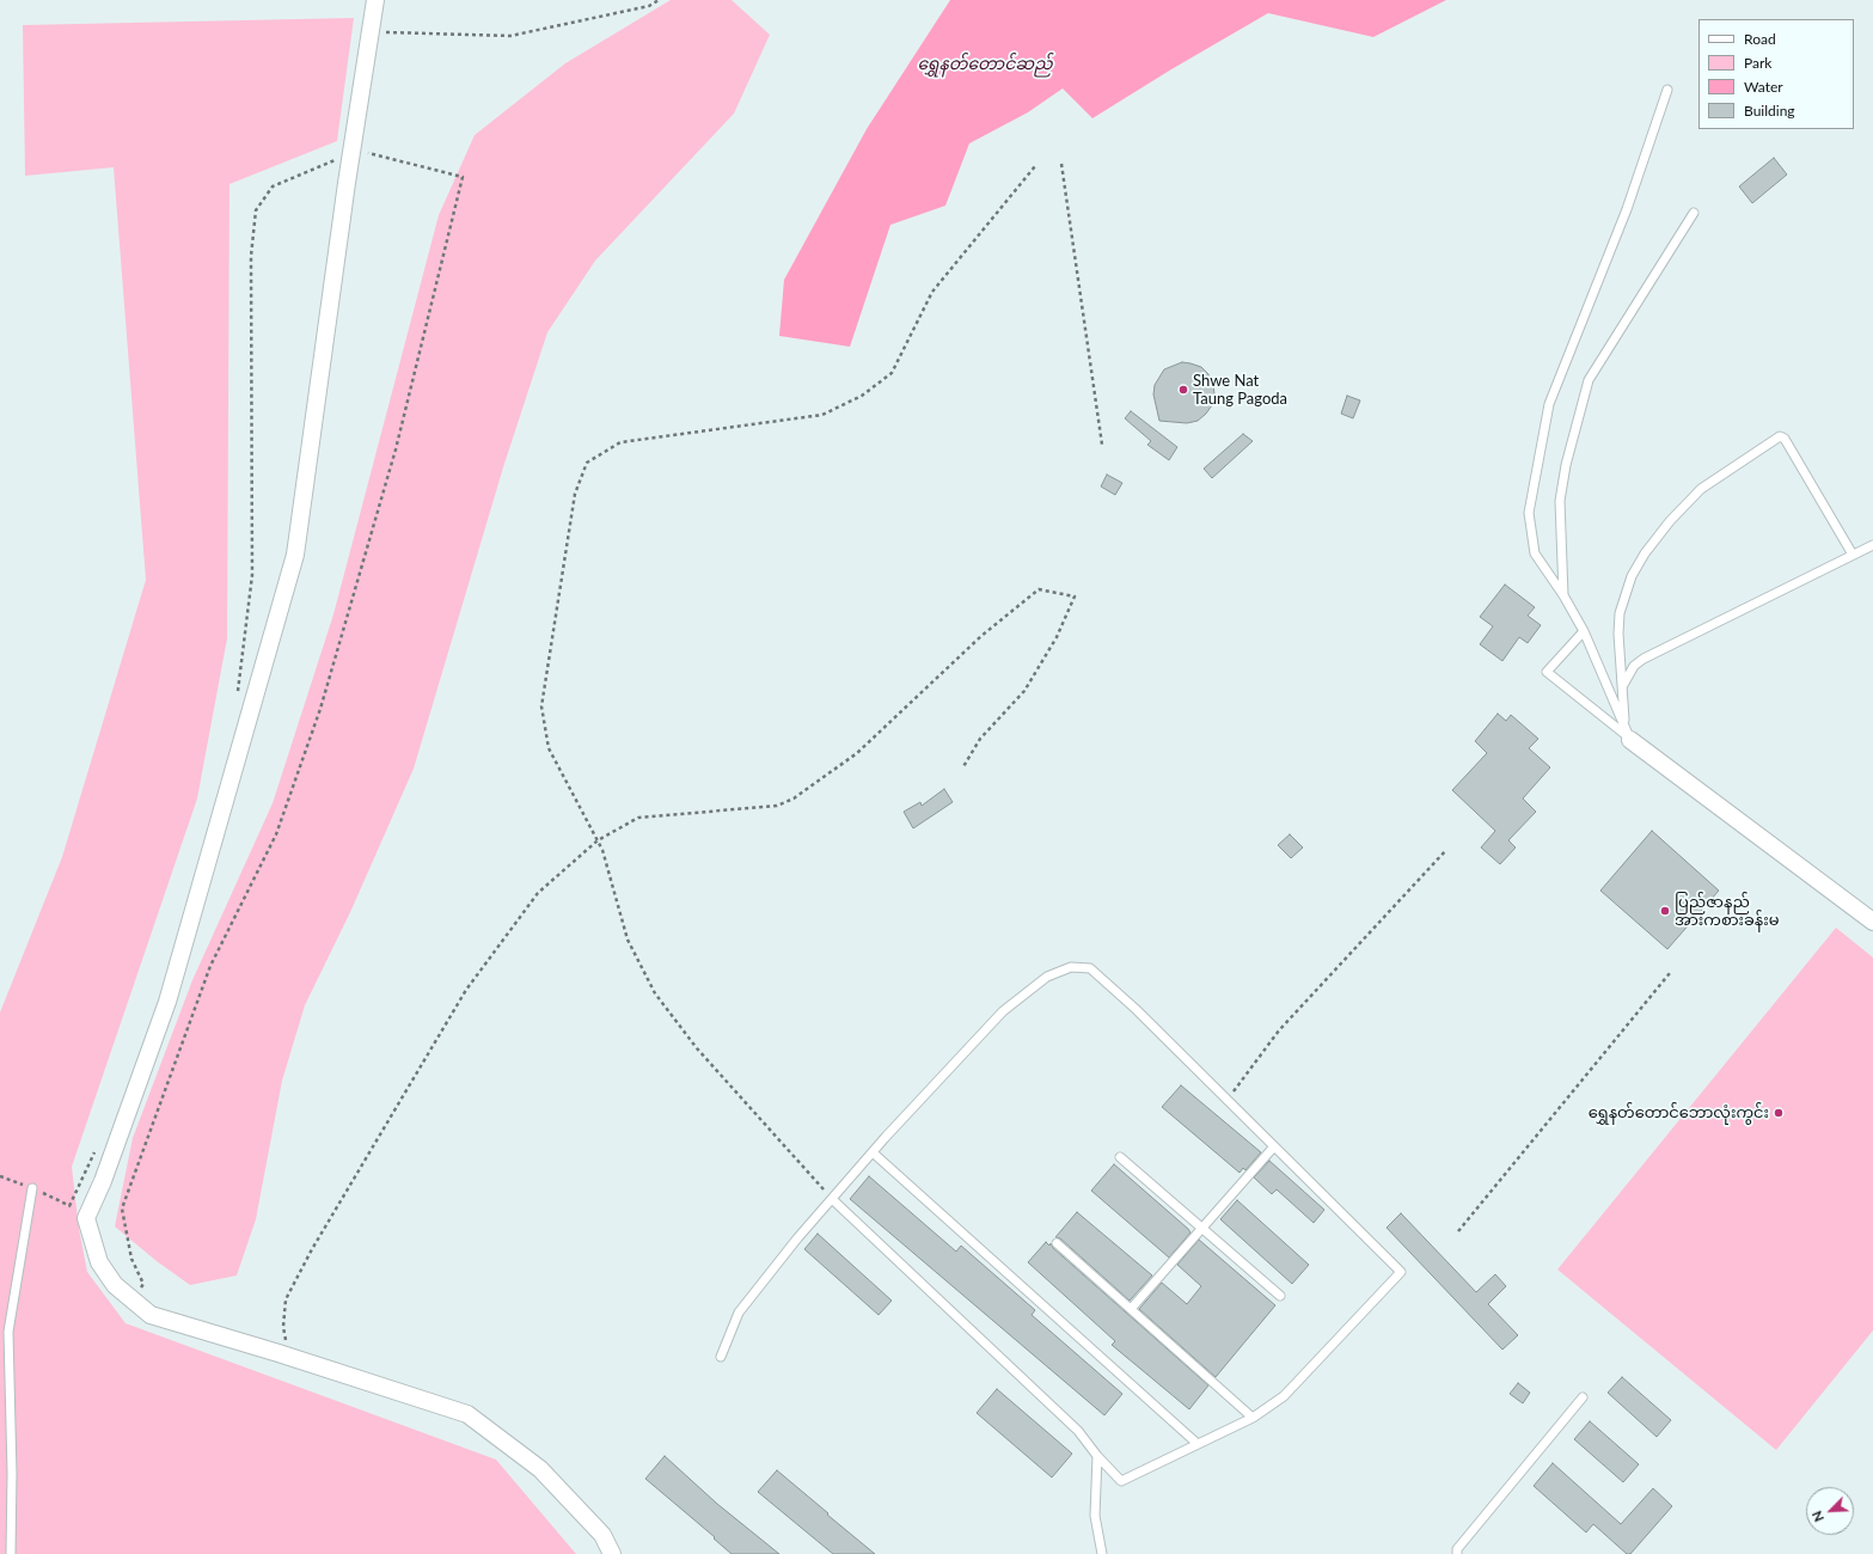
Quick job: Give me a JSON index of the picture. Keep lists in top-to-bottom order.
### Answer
{
  "water": ["ရွှေနတ်တောင်ဆည်"],
  "places": ["Shwe Nat Taung Pagoda", "ပြည်ဇာနည် အားကစားခန်းမ", "ရွှေနတ်တောင်ဘောလုံးကွင်း"],
  "legend": [
    "Road",
    "Park",
    "Water",
    "Building"
  ],
  "north": "bottom left"
}
